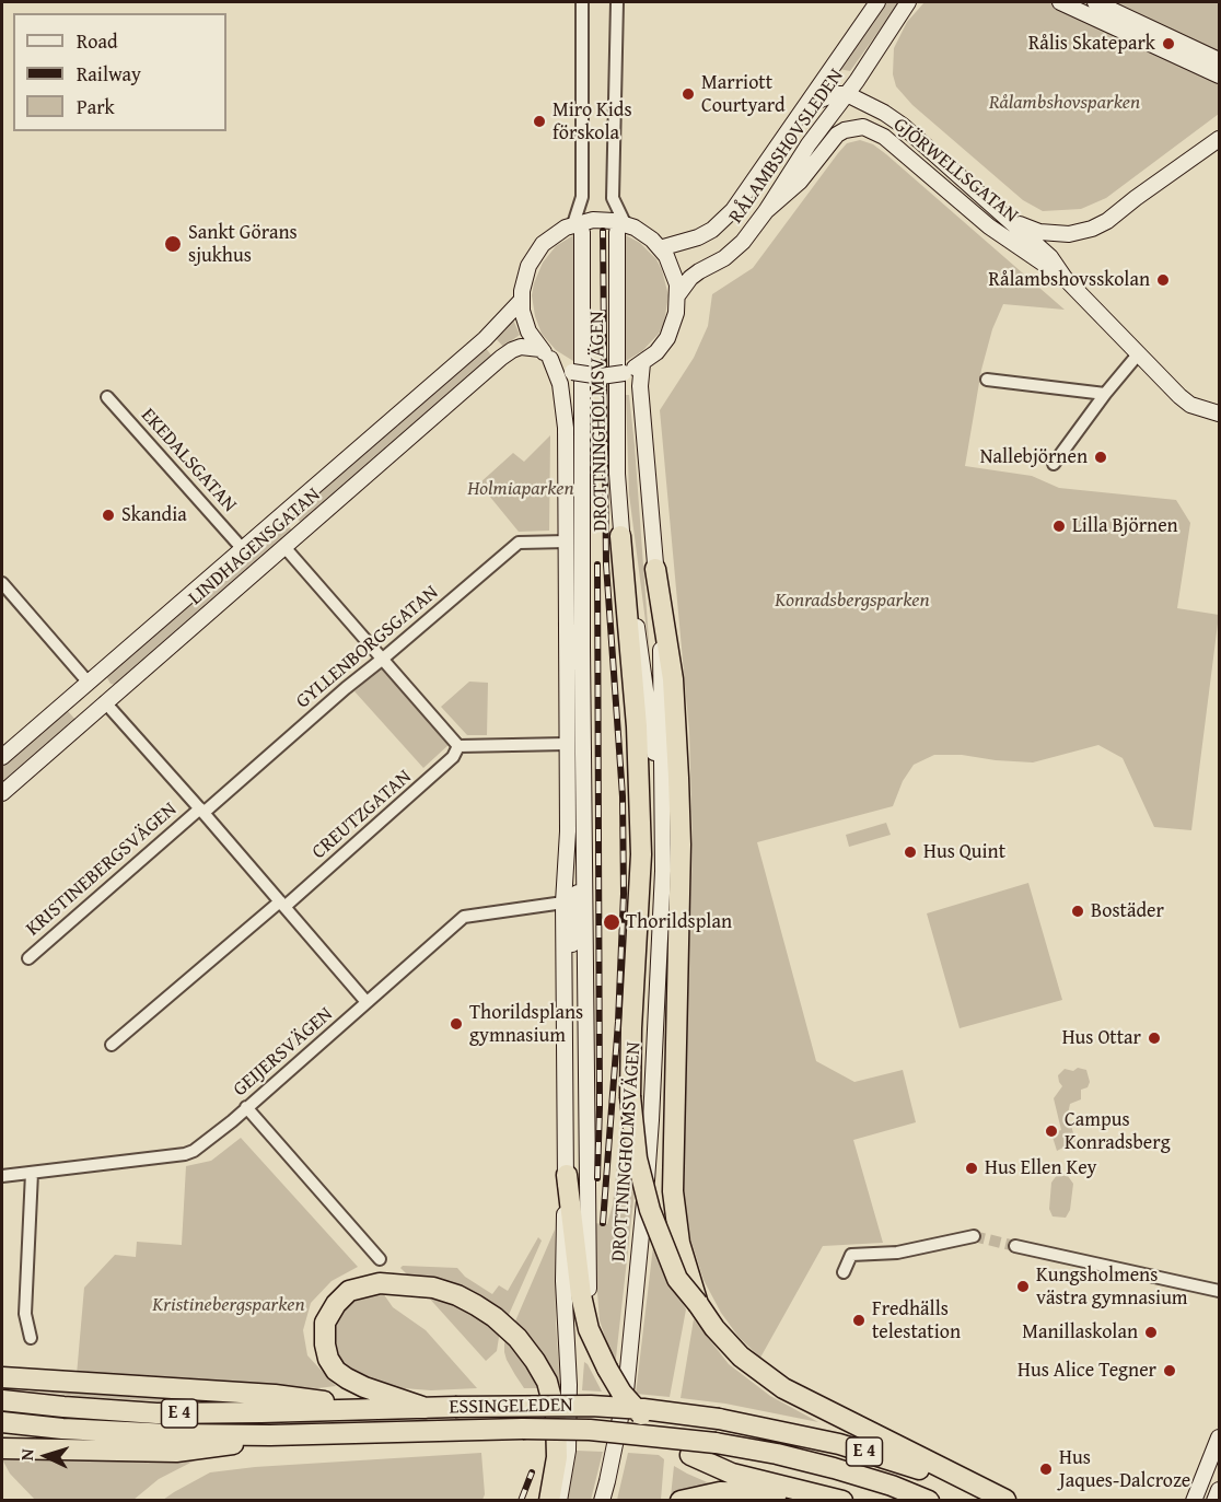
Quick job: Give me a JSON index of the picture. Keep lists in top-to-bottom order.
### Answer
{
  "streets": {
    "highway": ["ESSINGELEDEN", "E 4"],
    "main road": [
      "RÅLAMBSHOVSLEDEN",
      "GJÖRWELLSGATAN",
      "DROTTNINGHOLMSVÄGEN",
      "LINDHAGENSGATAN"
    ],
    "street": [
      "EKEDALSGATAN",
      "GYLLENBORGSGATAN",
      "CREUTZGATAN",
      "KRISTINEBERGSVÄGEN",
      "GEIJERSVÄGEN"
    ]
  },
  "crossings": [
    ["RÅLAMBSHOVSLEDEN", "GJÖRWELLSGATAN"],
    ["DROTTNINGHOLMSVÄGEN", "LINDHAGENSGATAN"],
    ["DROTTNINGHOLMSVÄGEN", "GYLLENBORGSGATAN"],
    ["DROTTNINGHOLMSVÄGEN", "GEIJERSVÄGEN"],
    ["EKEDALSGATAN", "LINDHAGENSGATAN"],
    ["LINDHAGENSGATAN", "KRISTINEBERGSVÄGEN"],
    ["GYLLENBORGSGATAN", "KRISTINEBERGSVÄGEN"],
    ["CREUTZGATAN", "KRISTINEBERGSVÄGEN"],
    ["KRISTINEBERGSVÄGEN", "GEIJERSVÄGEN"]
  ],
  "parks": [
    "Rålambshovsparken",
    "Holmiaparken",
    "Konradsbergsparken",
    "Kristinebergsparken"
  ],
  "places": [
    "Rålis Skatepark",
    "Marriott Courtyard",
    "Miro Kids förskola",
    "Sankt Görans sjukhus",
    "Rålambshovsskolan",
    "Nallebjörnen",
    "Skandia",
    "Lilla Björnen",
    "Hus Quint",
    "Bostäder",
    "Thorildsplan",
    "Thorildsplans gymnasium",
    "Hus Ottar",
    "Campus Konradsberg",
    "Hus Ellen Key",
    "Kungsholmens västra gymnasium",
    "Fredhälls telestation",
    "Manillaskolan",
    "Hus Alice Tegner",
    "Hus Jaques-Dalcroze"
  ],
  "legend": ["Road", "Railway", "Park"],
  "north": "left"
}
